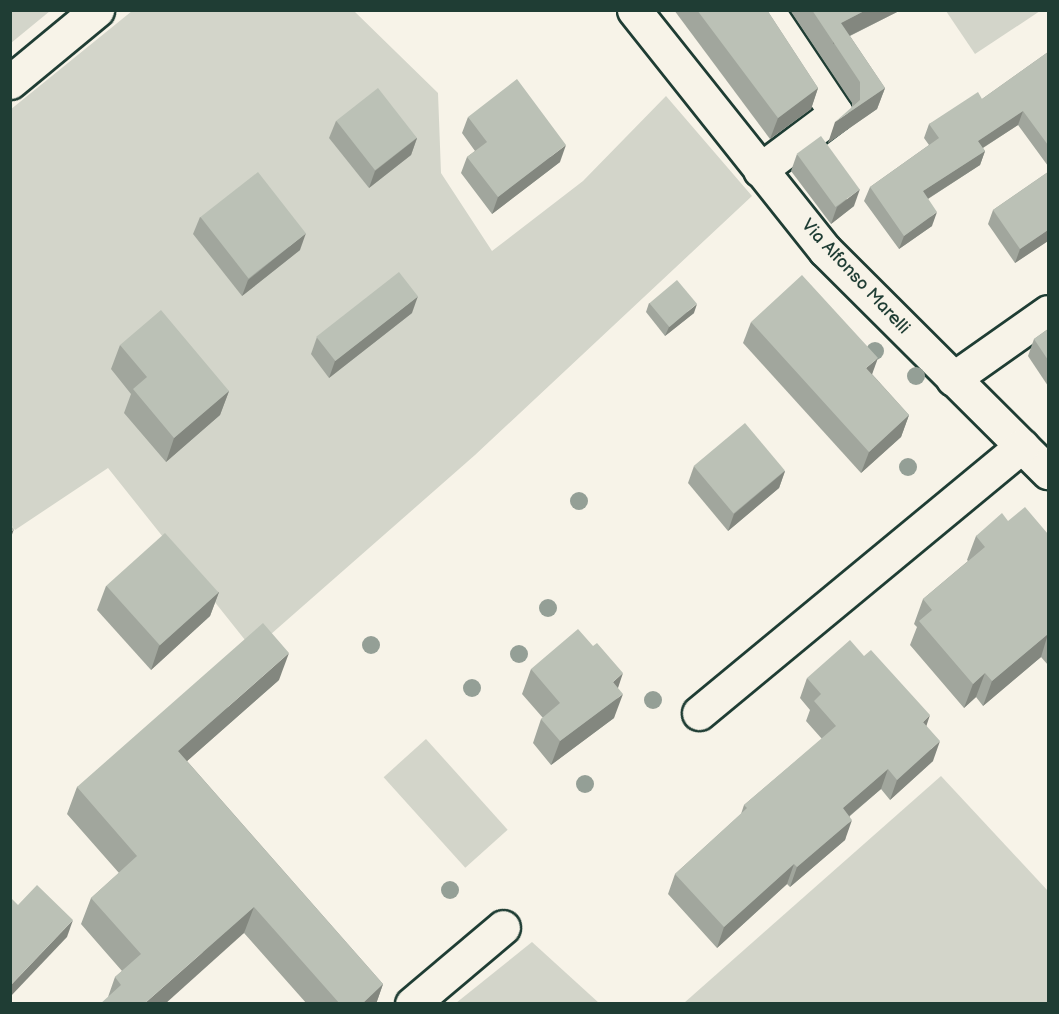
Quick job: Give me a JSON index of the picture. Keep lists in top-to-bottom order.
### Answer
{
  "streets": {
    "street": ["Via Alfonso Marelli"]
  }
}
